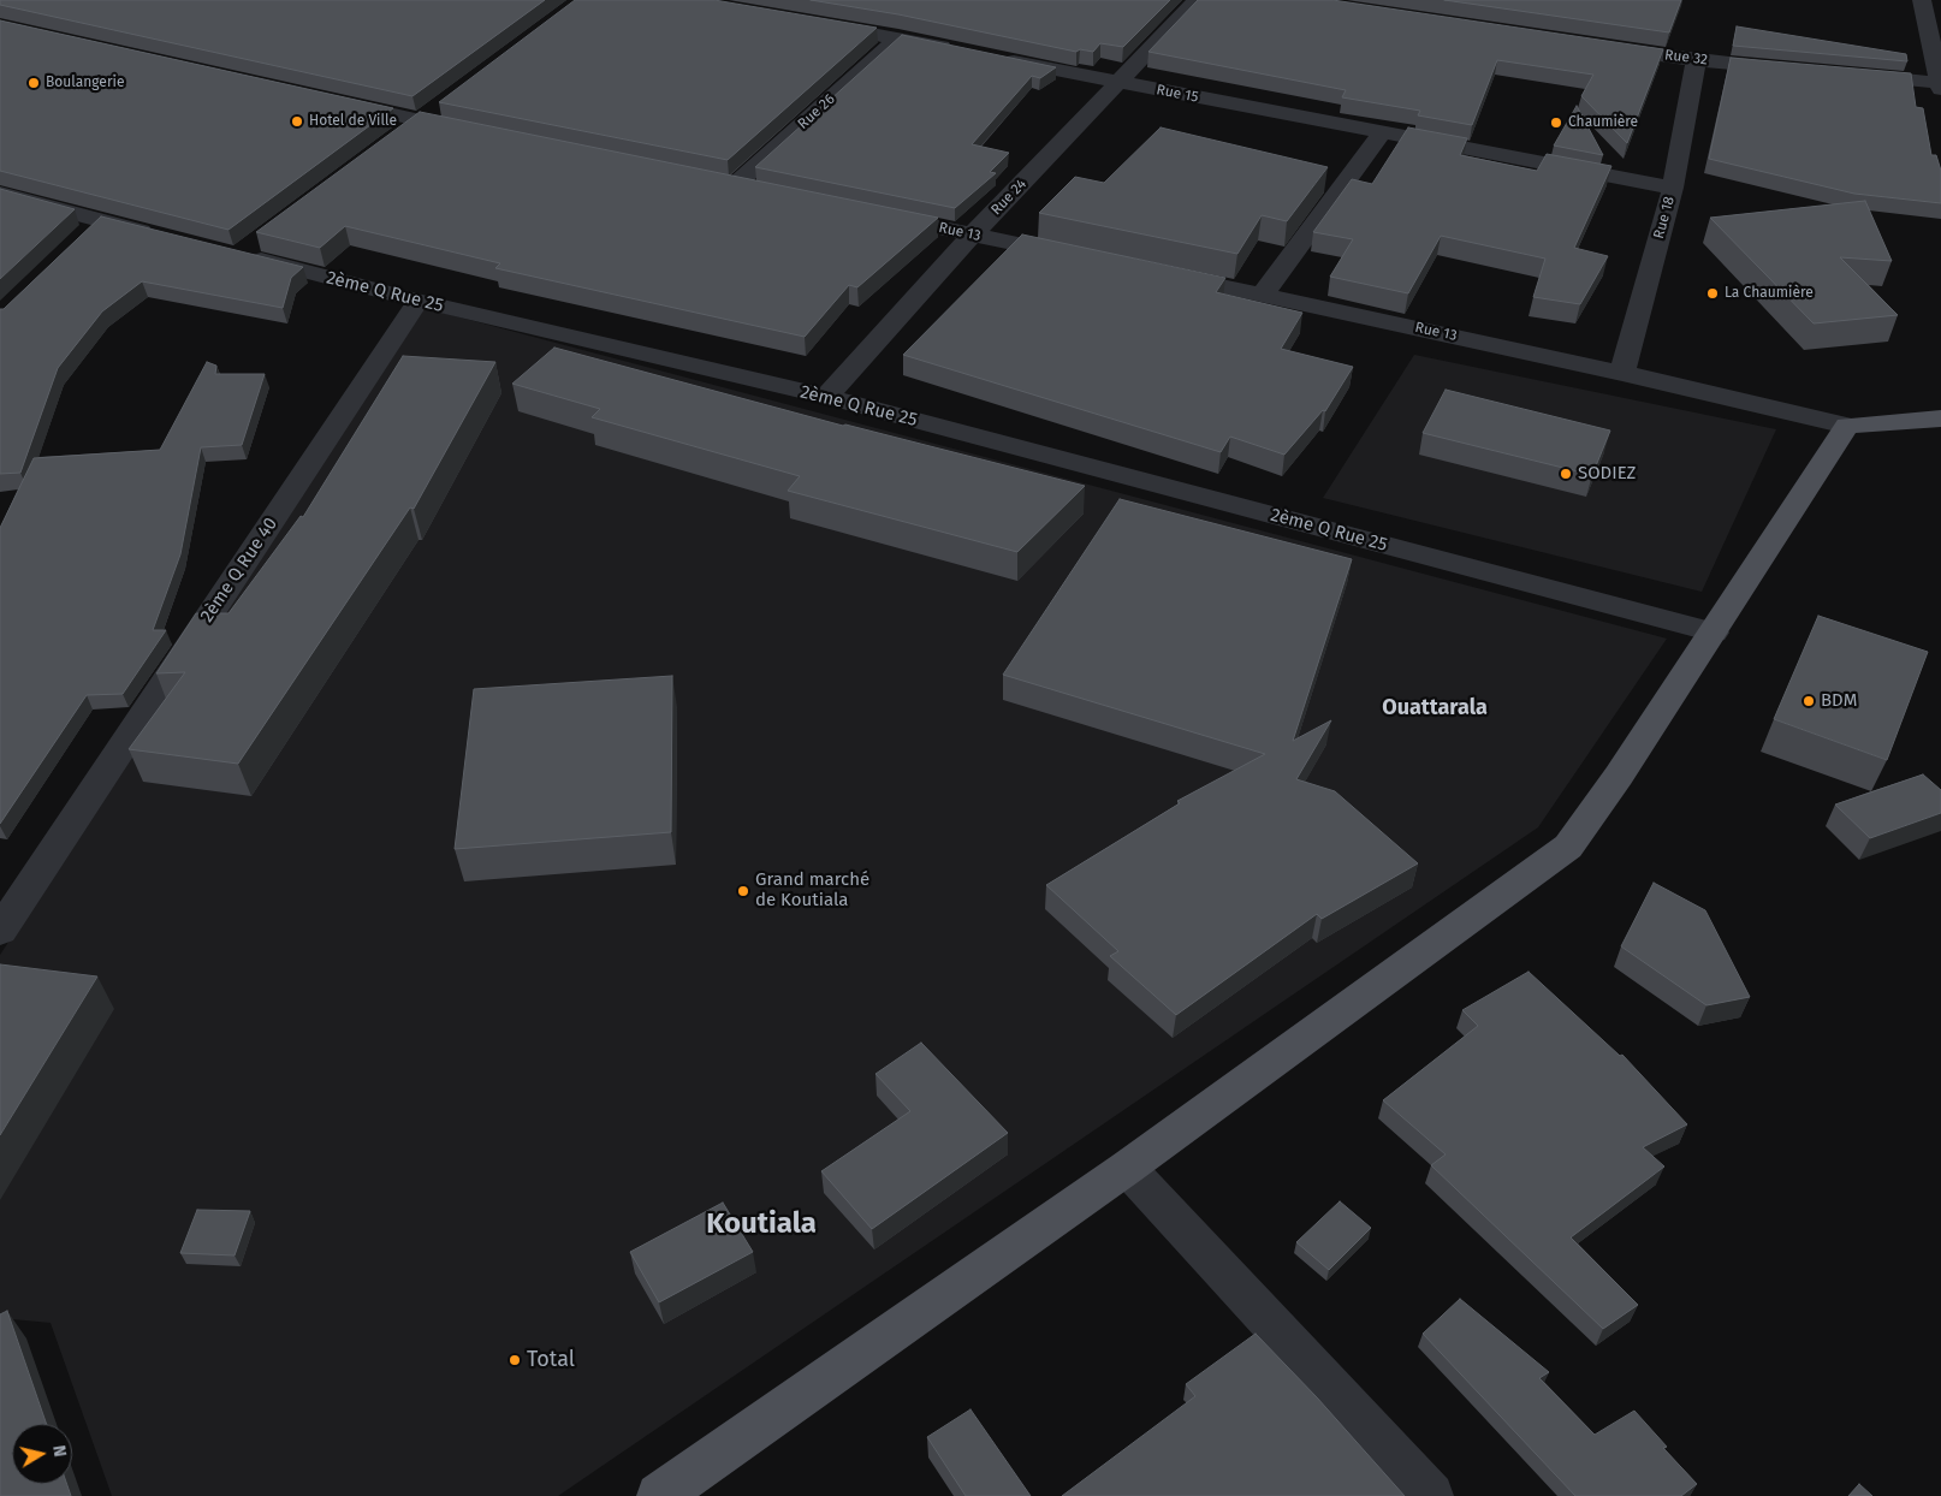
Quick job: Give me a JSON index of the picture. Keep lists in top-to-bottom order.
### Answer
{
  "streets": {
    "street": [
      "Rue 32",
      "Rue 15",
      "Rue 26",
      "Rue 24",
      "Rue 18",
      "Rue 13",
      "2ème Q Rue 25",
      "2ème Q Rue 40"
    ]
  },
  "crossings": [
    ["Rue 32", "Rue 18"],
    ["Rue 15", "Rue 24"],
    ["Rue 15", "Rue 18"],
    ["Rue 24", "Rue 13"],
    ["Rue 24", "2ème Q Rue 25"],
    ["Rue 18", "Rue 13"],
    ["2ème Q Rue 25", "2ème Q Rue 40"]
  ],
  "districts": ["Ouattarala", "Koutiala"],
  "places": [
    "Boulangerie",
    "Hotel de Ville",
    "Chaumière",
    "La Chaumière",
    "SODIEZ",
    "BDM",
    "Grand marché de Koutiala",
    "Total"
  ],
  "north": "right"
}
